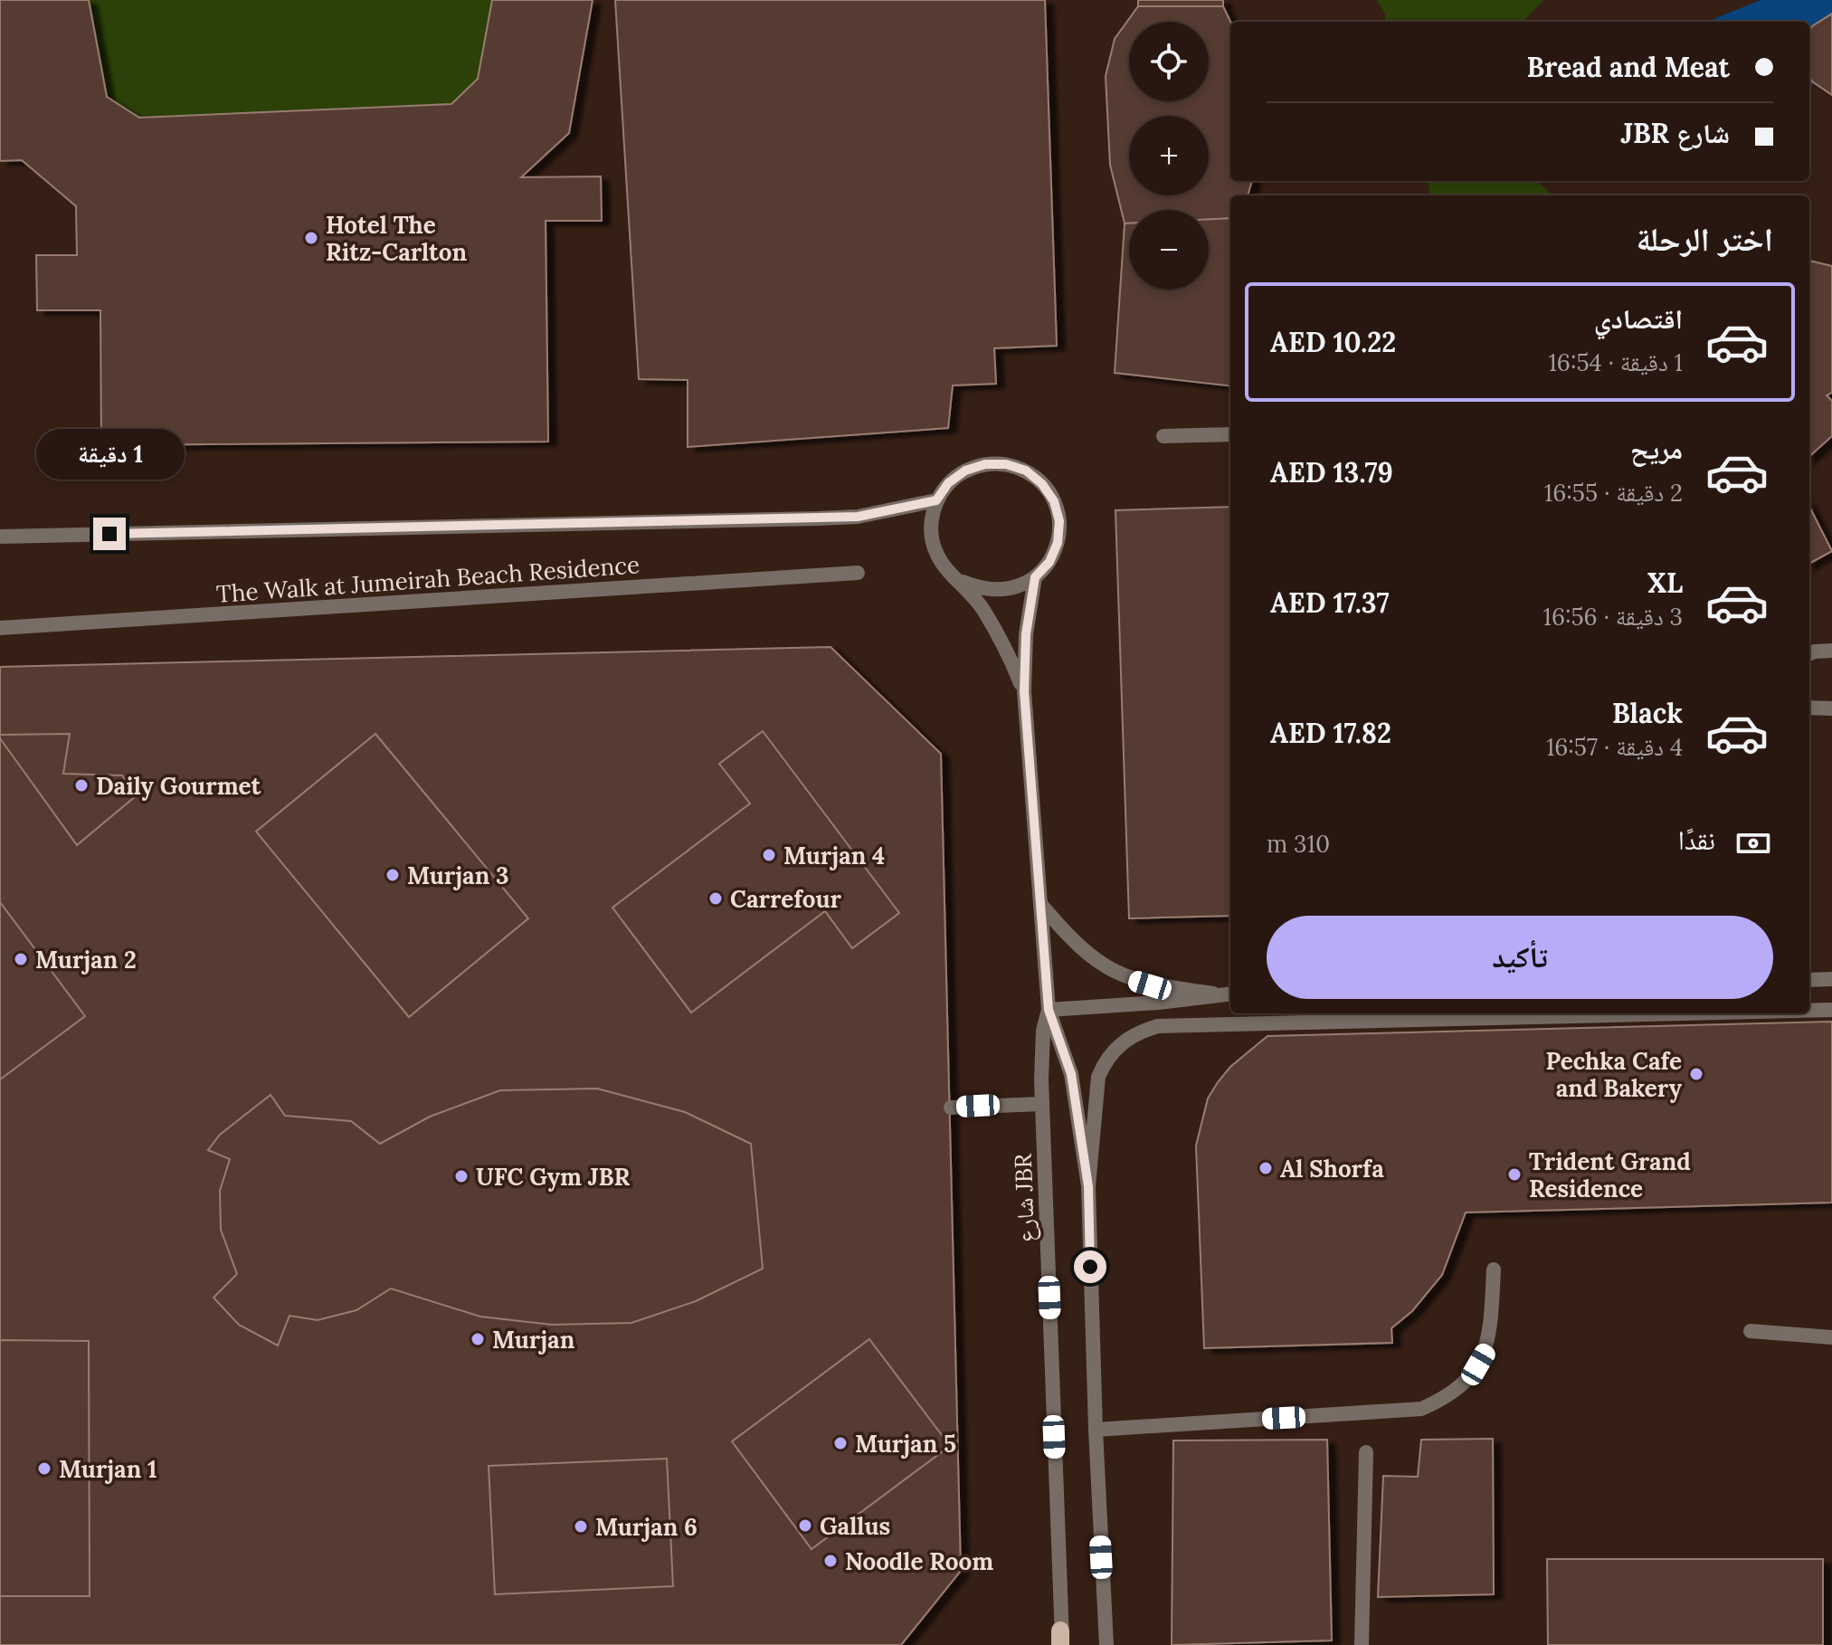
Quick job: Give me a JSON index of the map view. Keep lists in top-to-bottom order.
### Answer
{
  "streets": {
    "street": ["The Walk at Jumeirah Beach Residence", "شارع JBR"]
  },
  "places": [
    "Hotel The Ritz-Carlton",
    "Daily Gourmet",
    "Murjan 4",
    "Murjan 3",
    "Carrefour",
    "Murjan 2",
    "Pechka Cafe and Bakery",
    "Al Shorfa",
    "Trident Grand Residence",
    "UFC Gym JBR",
    "Murjan",
    "Murjan 5",
    "Murjan 1",
    "Gallus",
    "Murjan 6",
    "Noodle Room"
  ],
  "page": {
    "map_buttons": ["+", "−"],
    "banner": ["Bread and Meat", "شارع JBR"],
    "heading": "اختر الرحلة",
    "list": [
      {
        "name": "اقتصادي",
        "note": "1 دقيقة · 16:54",
        "value": "AED 10.22"
      },
      {
        "name": "مريح",
        "note": "2 دقيقة · 16:55",
        "value": "AED 13.79"
      },
      {
        "name": "XL",
        "note": "3 دقيقة · 16:56",
        "value": "AED 17.37"
      },
      {
        "name": "Black",
        "note": "4 دقيقة · 16:57",
        "value": "AED 17.82"
      }
    ],
    "bubble": "1 دقيقة",
    "pay": ["نقدًا", "310 m"],
    "buttons": "تأكيد"
  }
}
